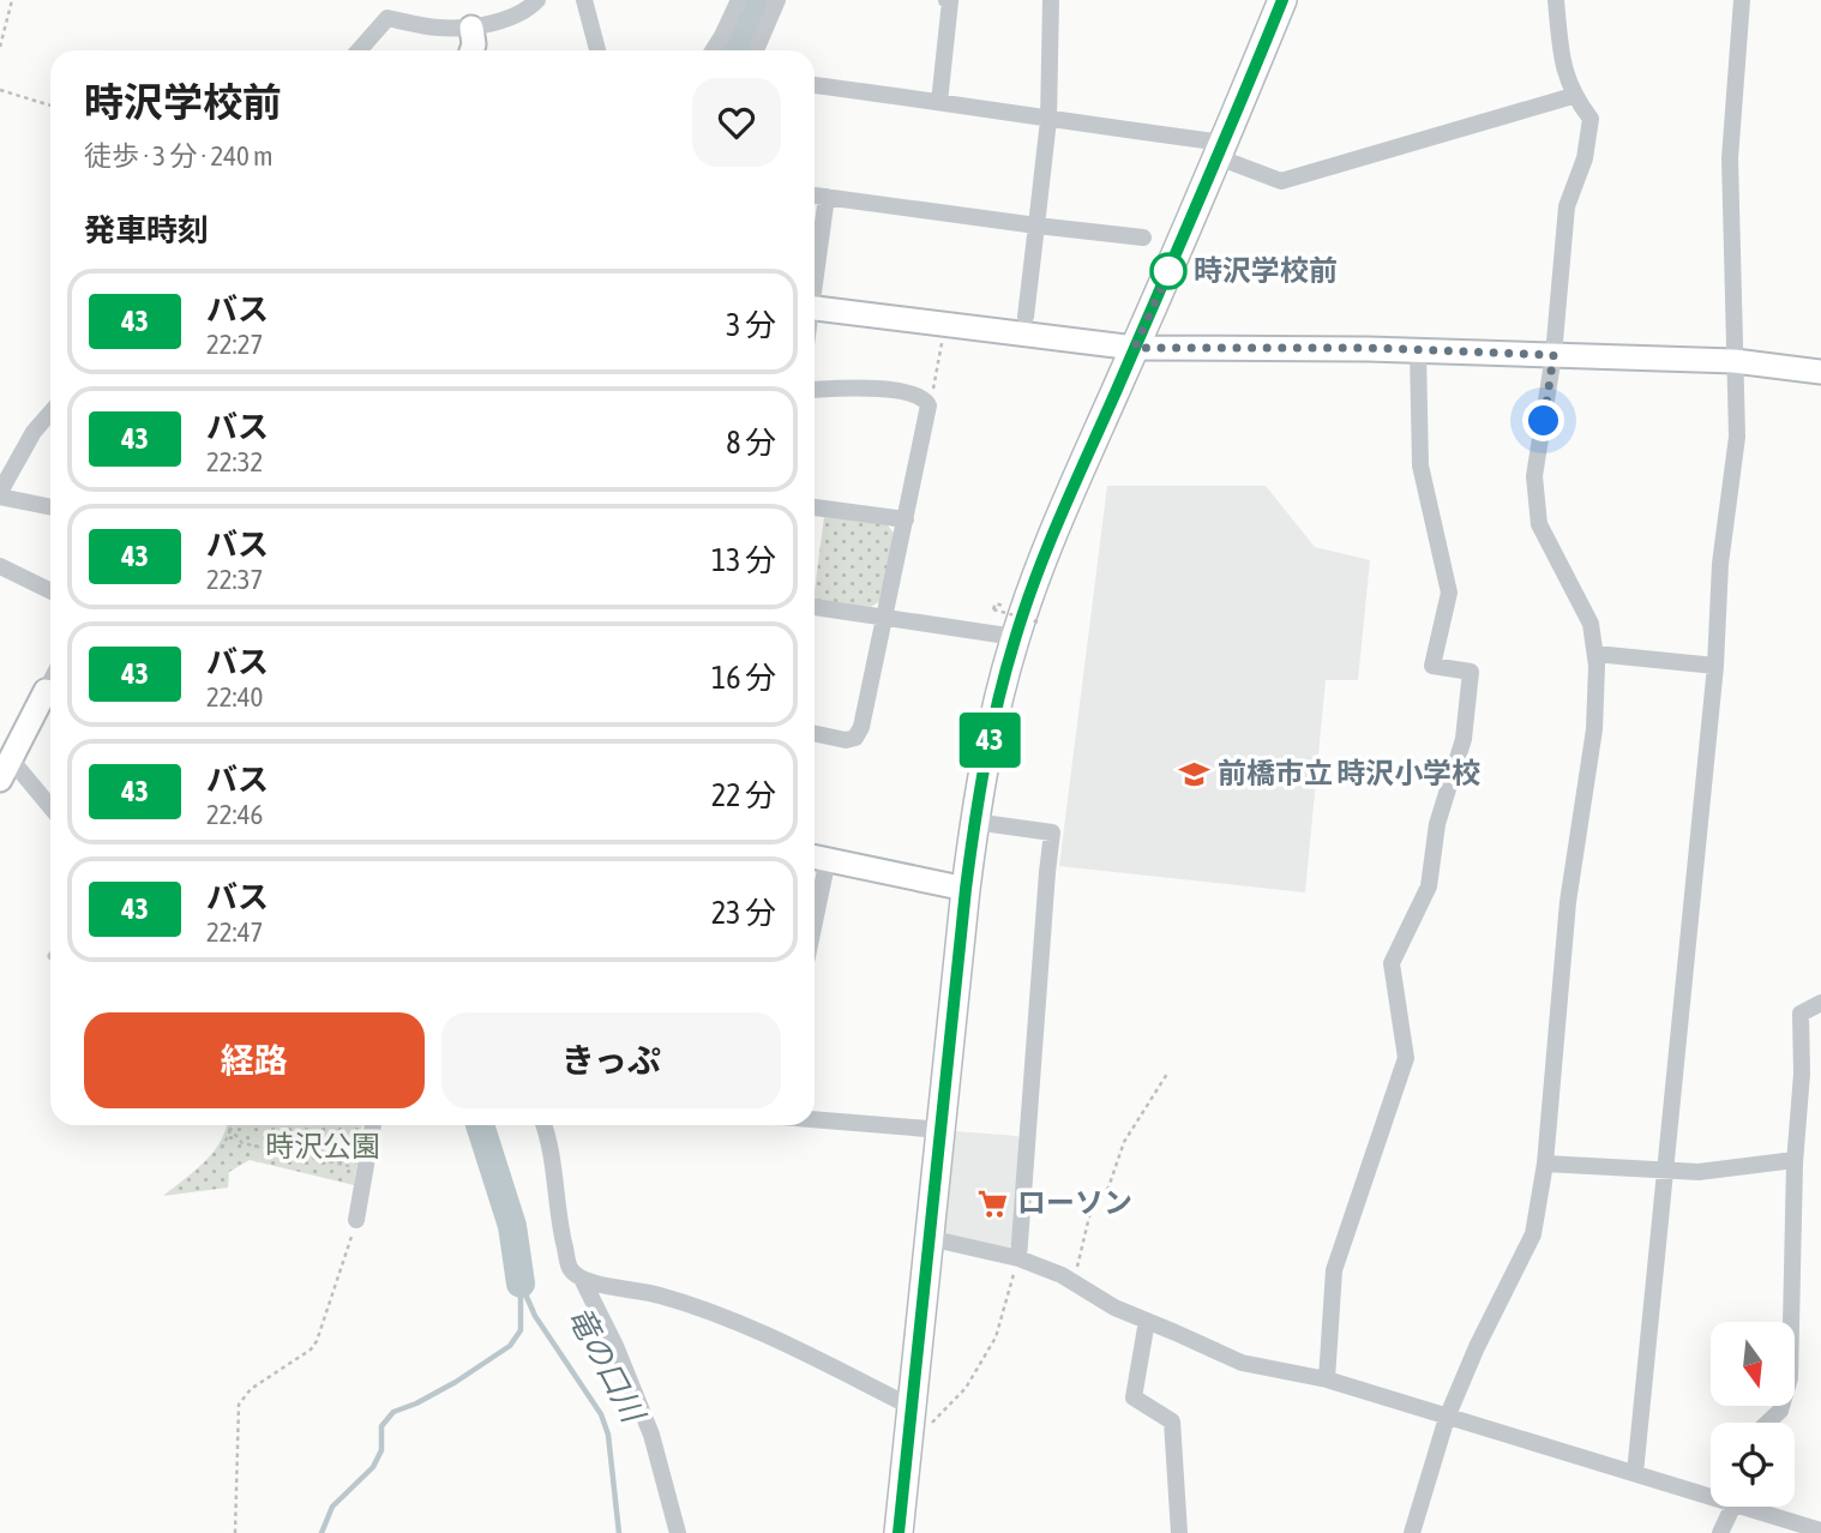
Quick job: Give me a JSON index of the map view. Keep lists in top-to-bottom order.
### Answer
{
  "water": ["竜の口川"],
  "parks": ["時沢公園"],
  "places": {
    "other": ["時沢学校前"],
    "school or university": ["前橋市立 時沢小学校"],
    "supermarket": ["ローソン"]
  },
  "lines": ["bus line 43"],
  "north": "bottom",
  "page": {
    "on_map": "43",
    "heading": [
      ["時沢学校前", "徒歩 · 3 分 · 240 m"],
      "発車時刻"
    ],
    "list": [
      {
        "mark": "43",
        "name": "バス",
        "note": "22:27",
        "value": "3 分"
      },
      {
        "mark": "43",
        "name": "バス",
        "note": "22:32",
        "value": "8 分"
      },
      {
        "mark": "43",
        "name": "バス",
        "note": "22:37",
        "value": "13 分"
      },
      {
        "mark": "43",
        "name": "バス",
        "note": "22:40",
        "value": "16 分"
      },
      {
        "mark": "43",
        "name": "バス",
        "note": "22:46",
        "value": "22 分"
      },
      {
        "mark": "43",
        "name": "バス",
        "note": "22:47",
        "value": "23 分"
      }
    ],
    "buttons": ["経路", "きっぷ"]
  }
}
